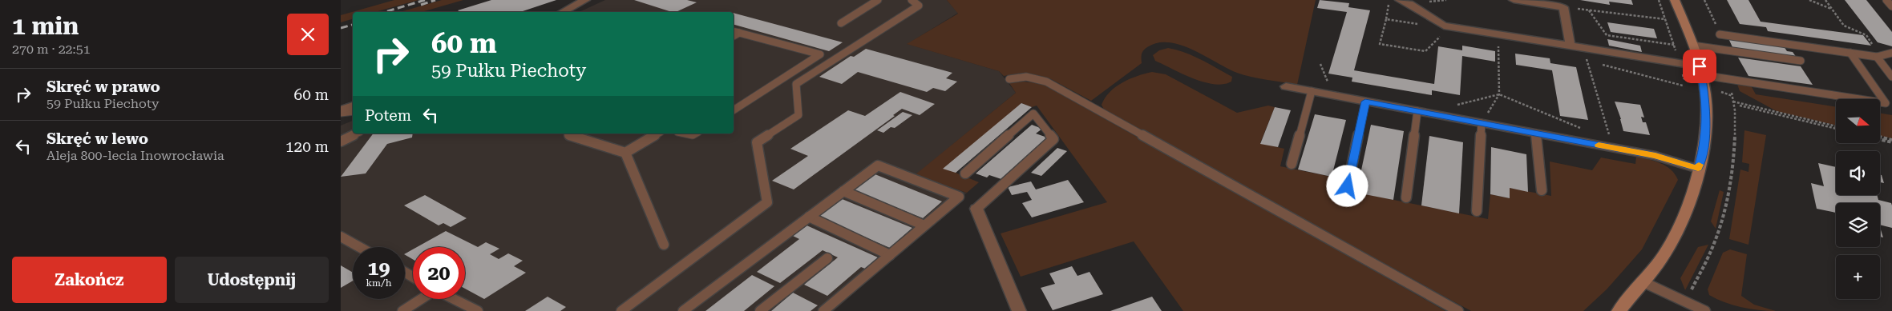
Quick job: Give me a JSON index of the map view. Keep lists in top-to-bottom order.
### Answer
{
  "north": "right",
  "page": {
    "heading": ["1 min", "270 m · 22:51"],
    "turn": ["60 m", "59 Pułku Piechoty"],
    "list": [
      {
        "name": "Skręć w prawo",
        "note": "59 Pułku Piechoty",
        "value": "60 m"
      },
      {
        "name": "Skręć w lewo",
        "note": "Aleja 800-lecia Inowrocławia",
        "value": "120 m"
      }
    ],
    "then": "Potem",
    "map_buttons": "+",
    "speed": "19 km/h",
    "limit": "20",
    "buttons": ["Zakończ", "Udostępnij"]
  }
}
